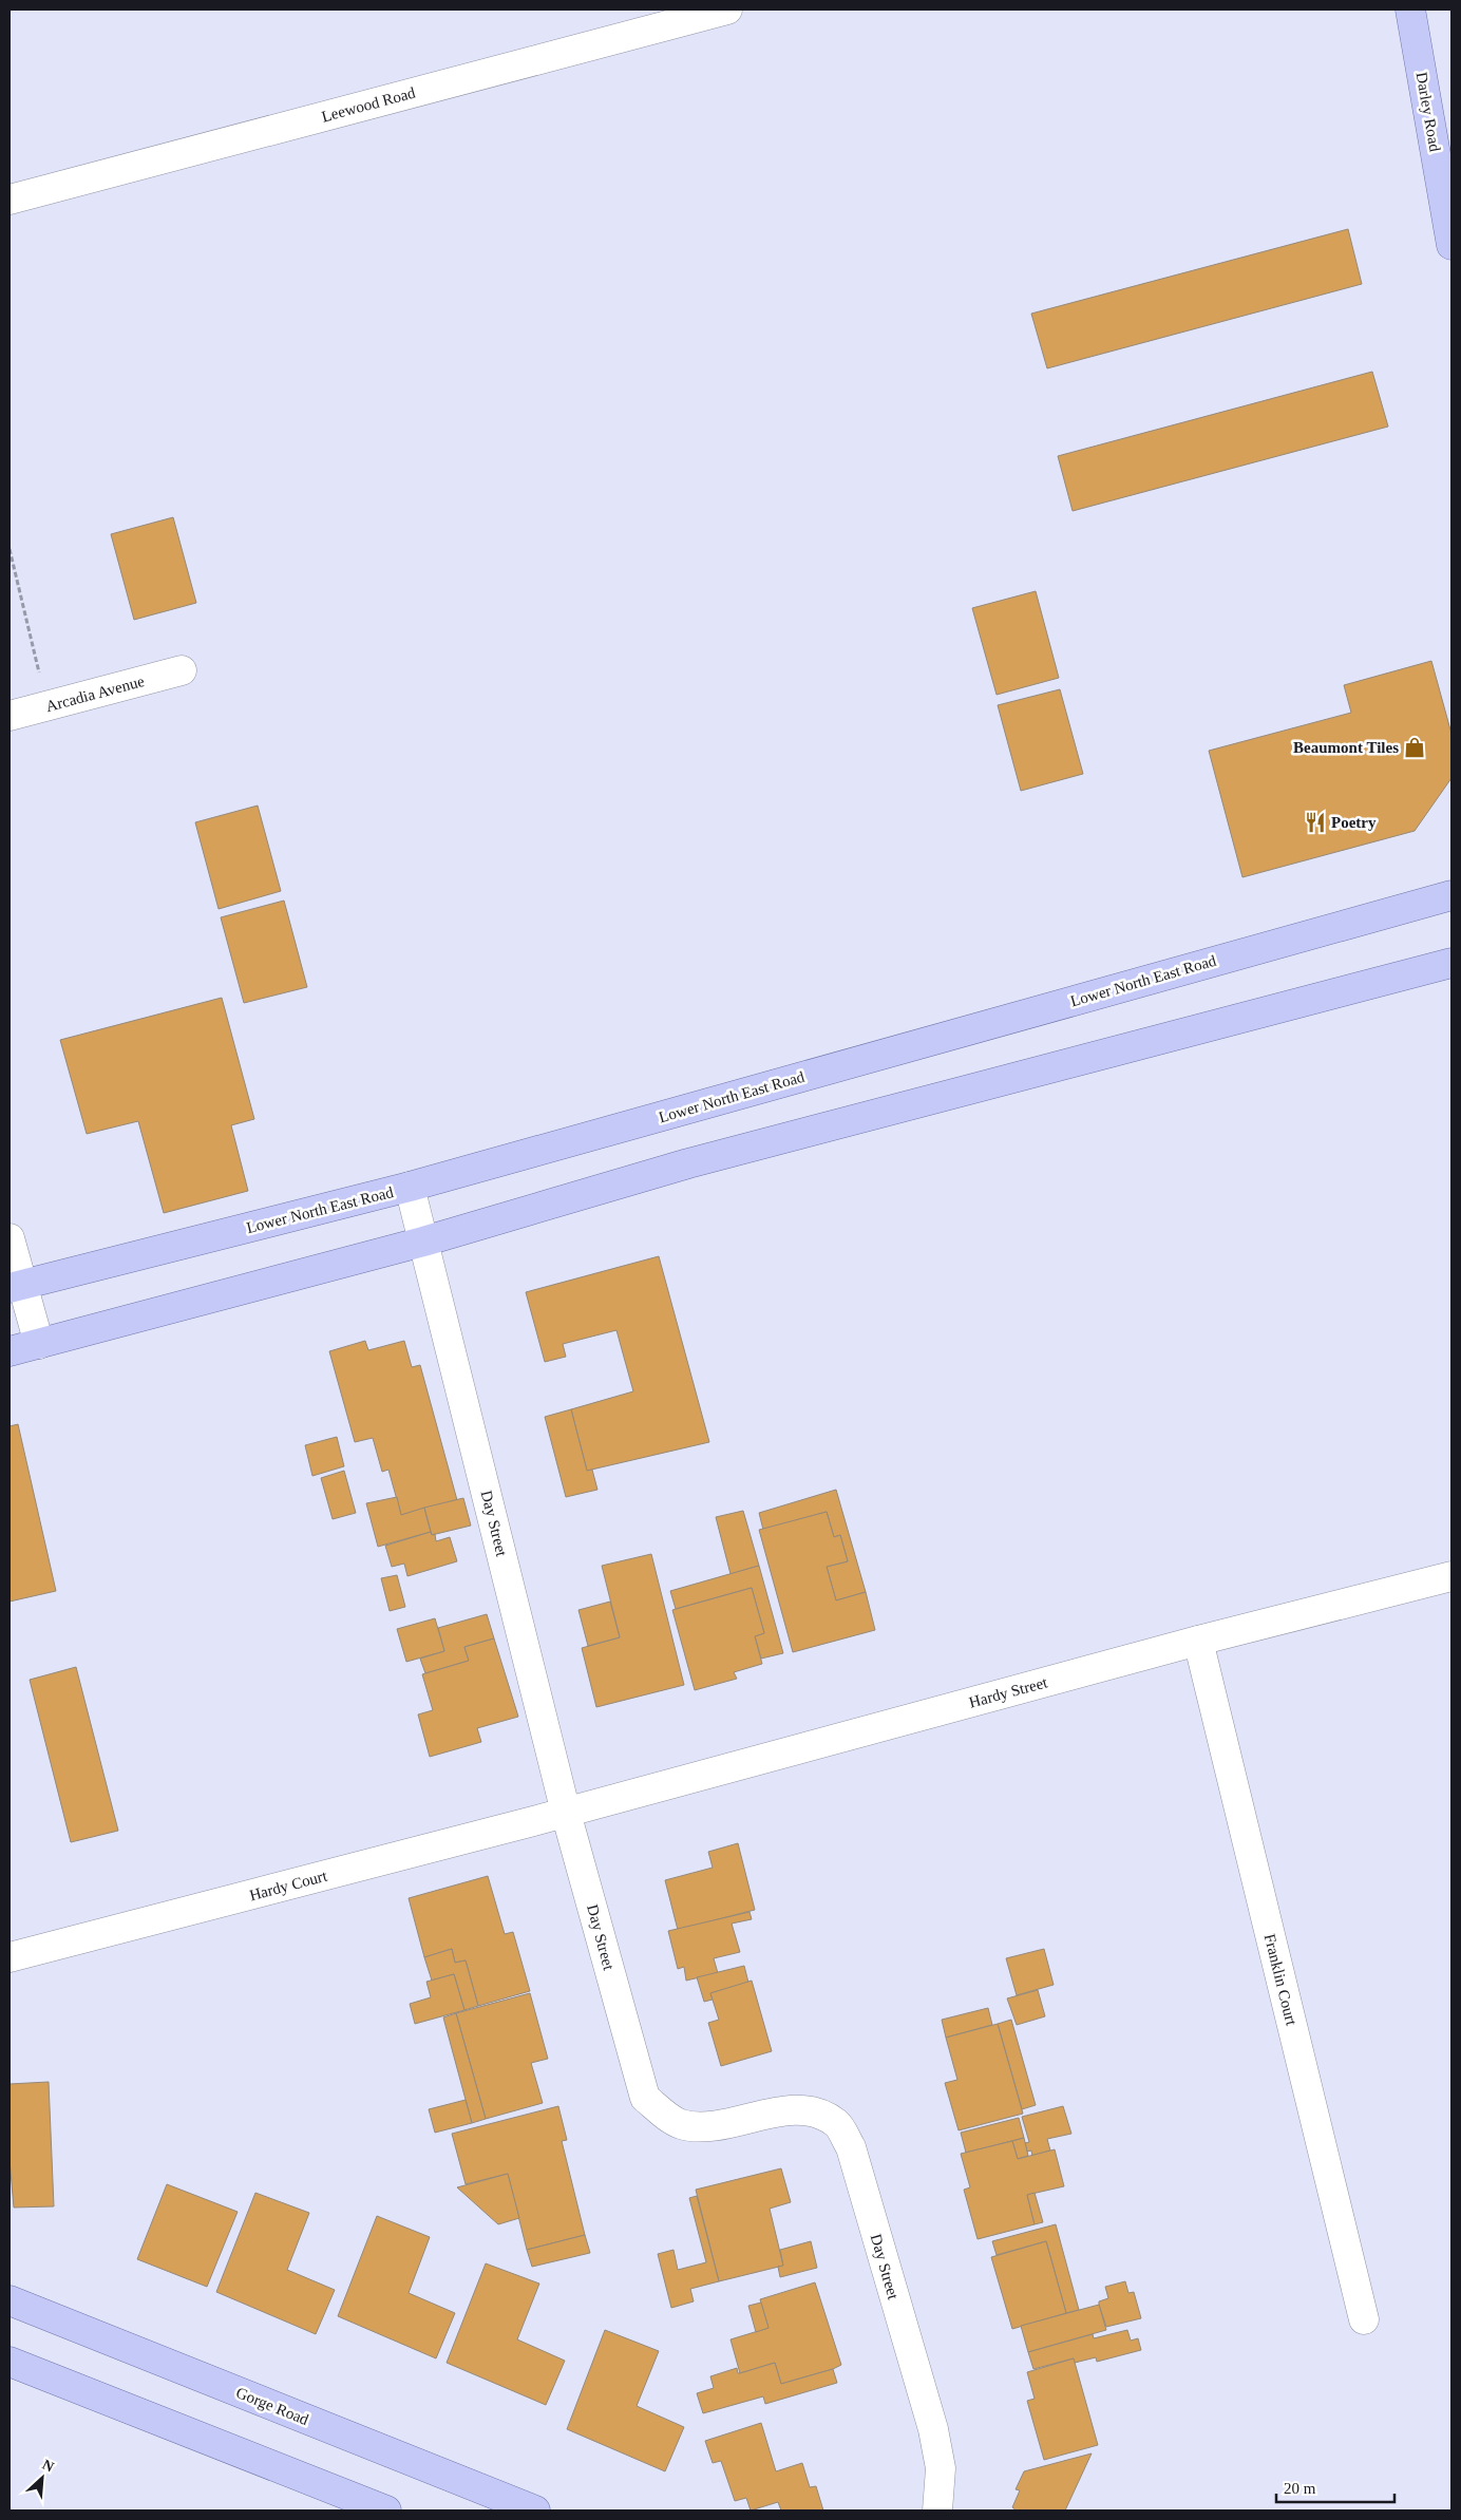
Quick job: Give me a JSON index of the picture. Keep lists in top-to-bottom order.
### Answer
{
  "streets": {
    "main road": ["Darley Road", "Lower North East Road", "Gorge Road"],
    "street": [
      "Leewood Road",
      "Arcadia Avenue",
      "Day Street",
      "Hardy Street",
      "Hardy Court",
      "Franklin Court"
    ]
  },
  "crossings": [
    ["Lower North East Road", "Day Street"],
    ["Day Street", "Hardy Street"],
    ["Day Street", "Hardy Court"],
    ["Hardy Street", "Hardy Court"],
    ["Hardy Street", "Franklin Court"]
  ],
  "places": {
    "shop": ["Beaumont Tiles"],
    "restaurant": ["Poetry"]
  },
  "scale_bar": "20 m",
  "north": "top right"
}
